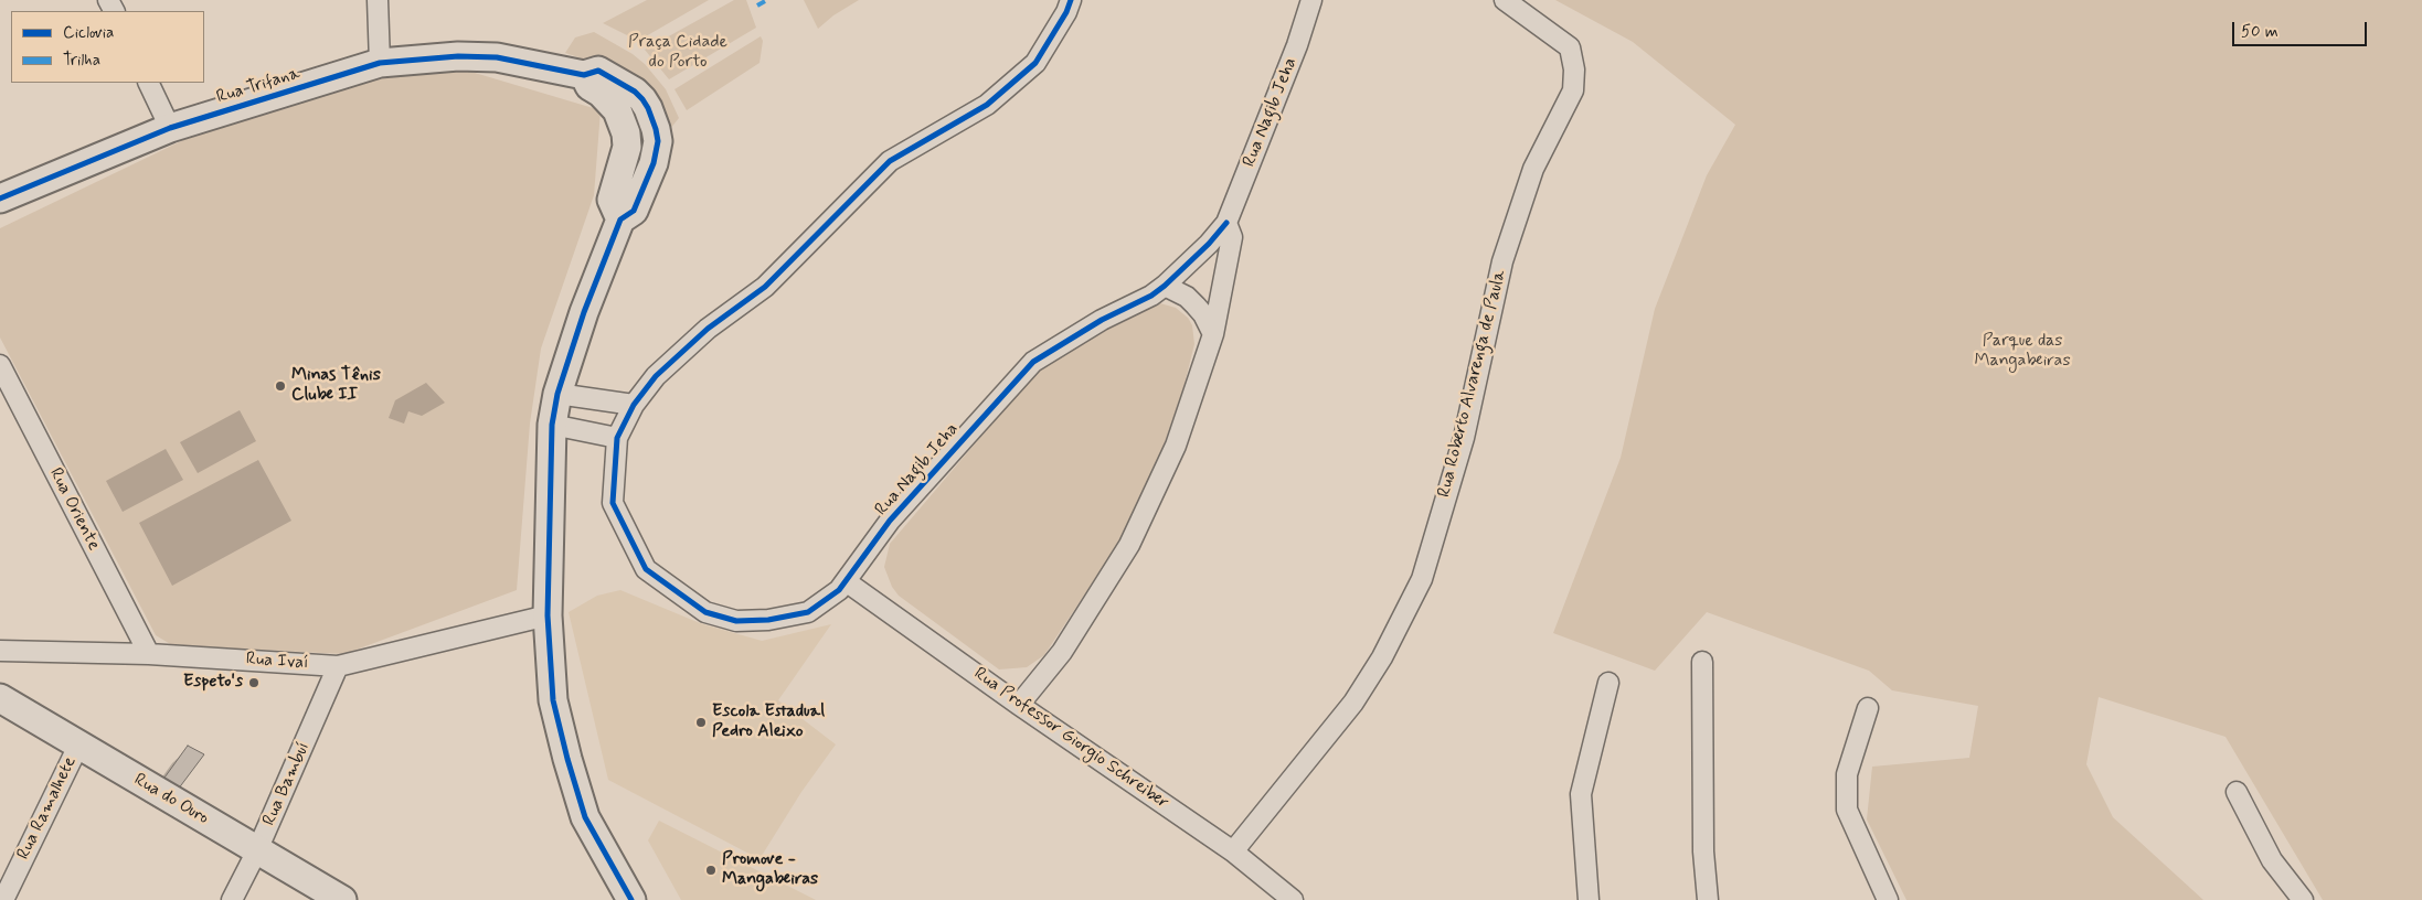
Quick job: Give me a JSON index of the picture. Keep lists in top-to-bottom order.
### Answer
{
  "streets": {
    "street": [
      "Rua Trifana",
      "Rua Nagib Jeha",
      "Rua Roberto Alvarenga de Paula",
      "Rua Oriente",
      "Rua Ivaí",
      "Rua Professor Giorgio Schreiber",
      "Rua Bambuí",
      "Rua do Ouro",
      "Rua Ramalhete"
    ]
  },
  "crossings": [
    ["Rua Nagib Jeha", "Rua Professor Giorgio Schreiber"],
    ["Rua Roberto Alvarenga de Paula", "Rua Professor Giorgio Schreiber"],
    ["Rua Oriente", "Rua Ivaí"],
    ["Rua Ivaí", "Rua Bambuí"],
    ["Rua Bambuí", "Rua do Ouro"],
    ["Rua do Ouro", "Rua Ramalhete"]
  ],
  "parks": ["Praça Cidade do Porto", "Parque das Mangabeiras"],
  "places": [
    "Minas Tênis Clube II",
    "Espeto's",
    "Escola Estadual Pedro Aleixo",
    "Promove - Mangabeiras"
  ],
  "legend": ["Ciclovia", "Trilha"],
  "scale_bar": "50 m"
}
